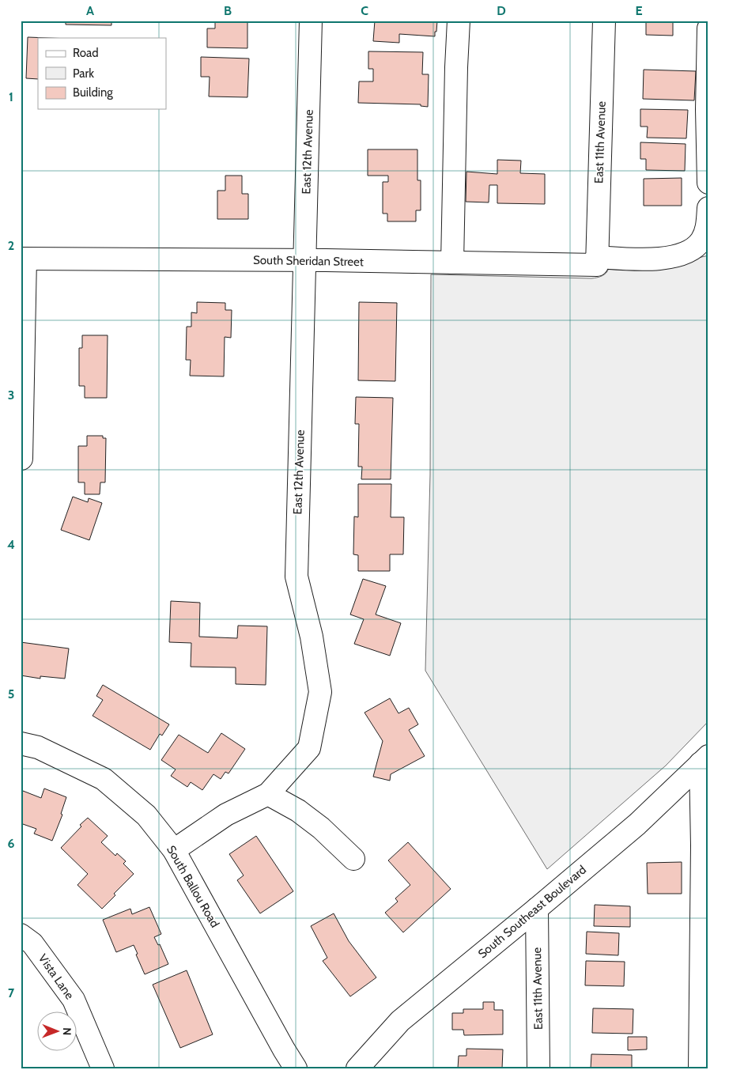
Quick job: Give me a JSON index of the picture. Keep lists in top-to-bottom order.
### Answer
{
  "streets": {
    "street": [
      "East 11th Avenue",
      "East 12th Avenue",
      "South Sheridan Street",
      "South Ballou Road",
      "South Southeast Boulevard",
      "Vista Lane"
    ]
  },
  "crossings": [
    ["East 11th Avenue", "South Sheridan Street"],
    ["East 11th Avenue", "South Southeast Boulevard"],
    ["East 12th Avenue", "South Sheridan Street"],
    ["East 12th Avenue", "South Ballou Road"]
  ],
  "legend": ["Road", "Park", "Building"],
  "north": "right",
  "grid": {
    "columns": [
      "A",
      "B",
      "C",
      "D",
      "E"
    ],
    "rows": [
      "1",
      "2",
      "3",
      "4",
      "5",
      "6",
      "7"
    ]
  }
}
